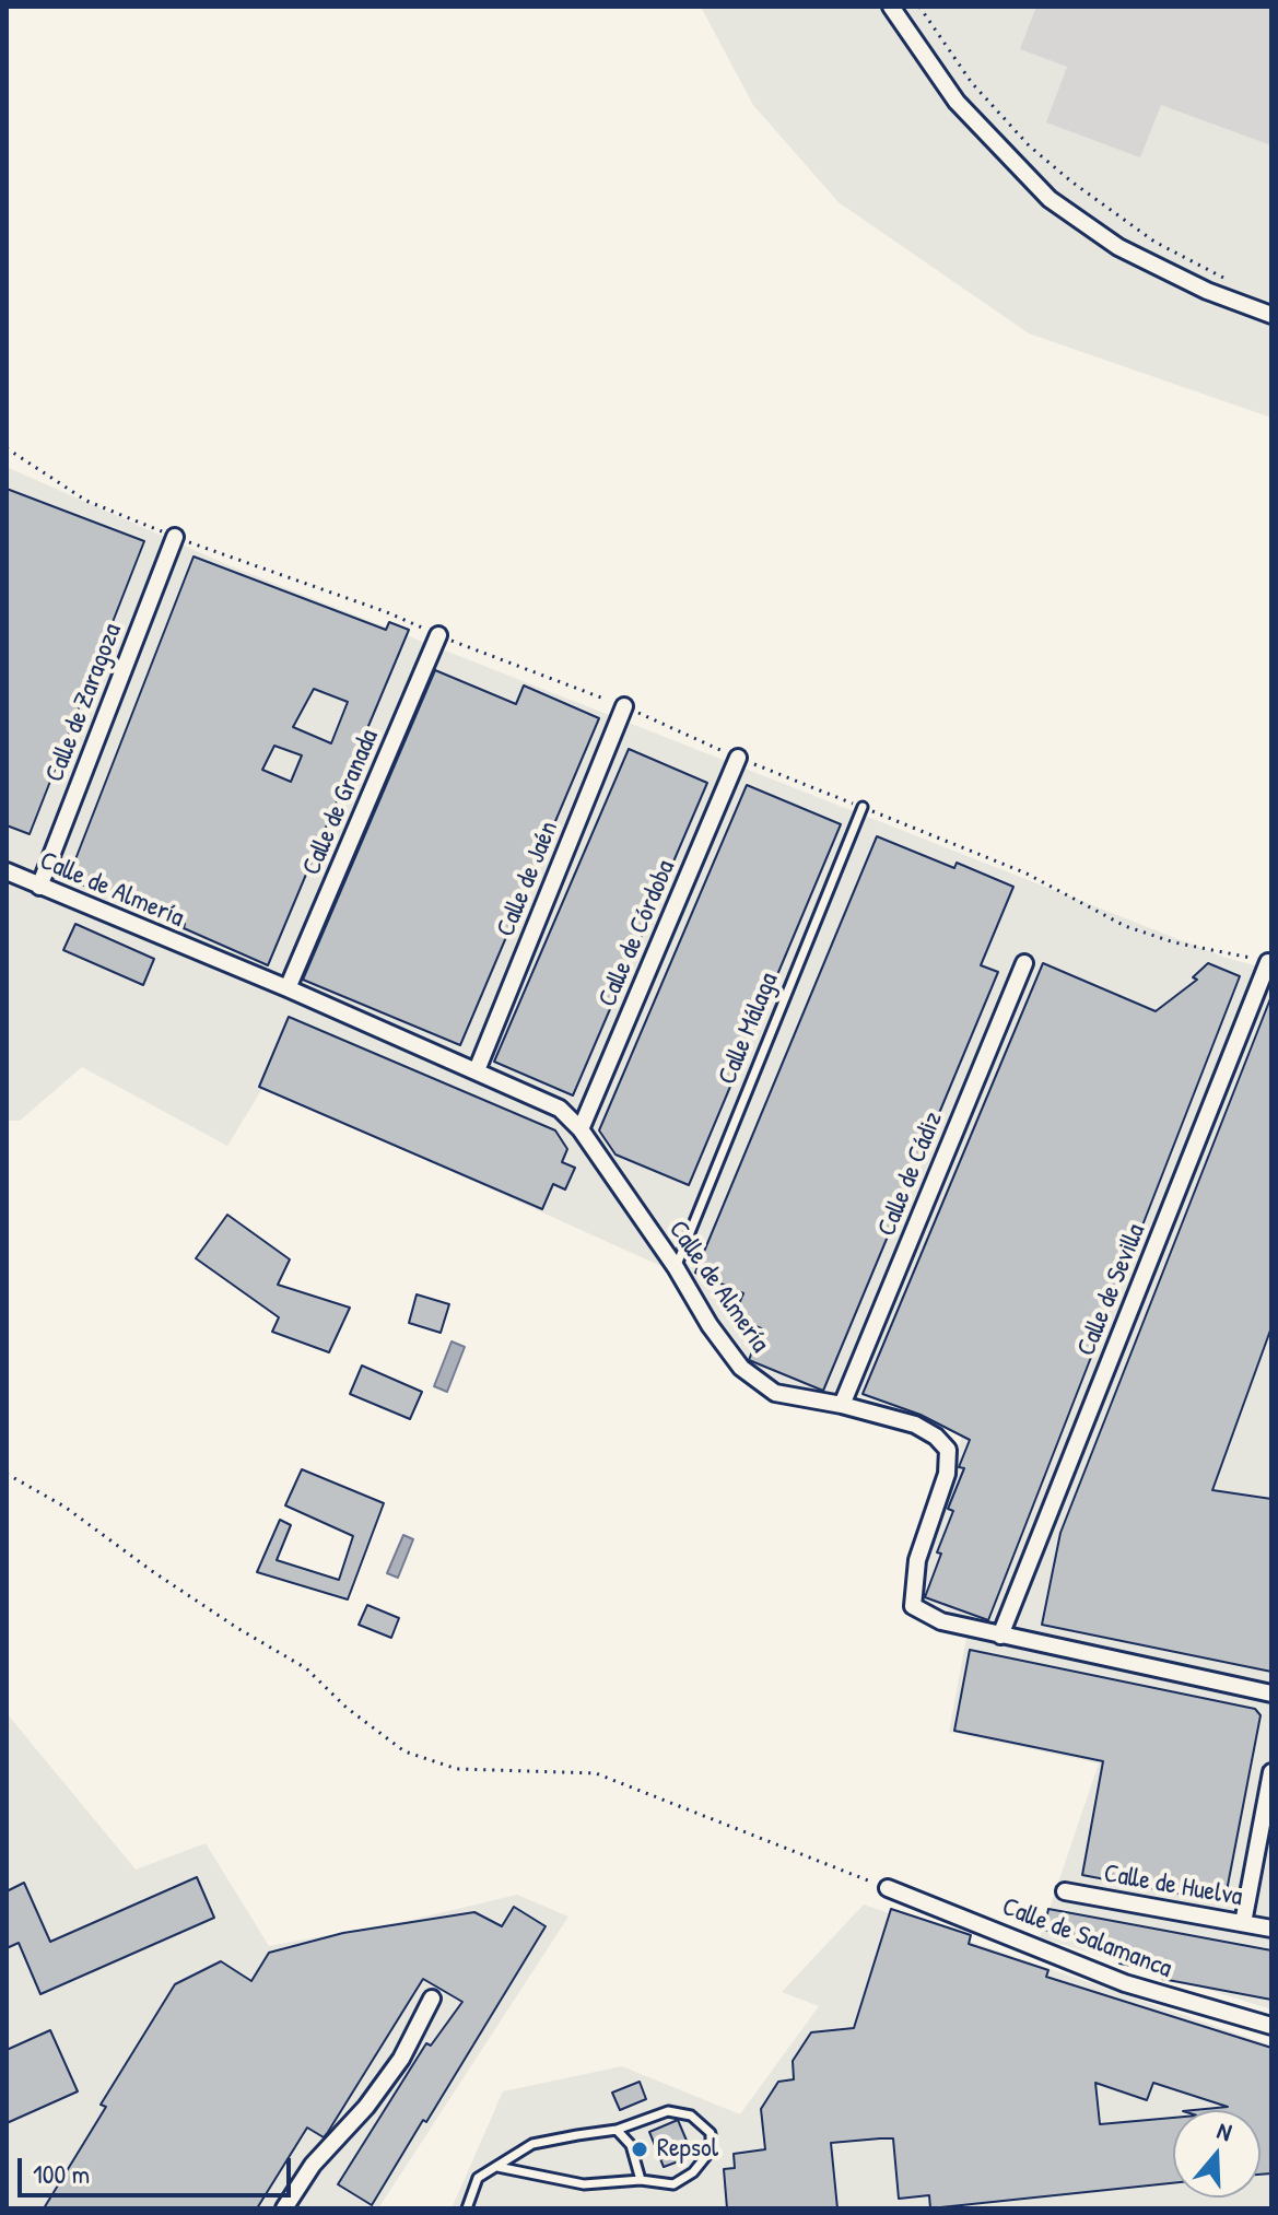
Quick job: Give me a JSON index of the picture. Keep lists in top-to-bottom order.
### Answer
{
  "streets": {
    "street": [
      "Calle de Zaragoza",
      "Calle de Granada",
      "Calle de Jaén",
      "Calle de Almería",
      "Calle de Córdoba",
      "Calle de Cádiz",
      "Calle de Sevilla",
      "Calle de Huelva",
      "Calle de Salamanca"
    ],
    "lane": ["Calle Málaga"]
  },
  "crossings": [
    ["Calle de Zaragoza", "Calle de Almería"],
    ["Calle de Granada", "Calle de Almería"],
    ["Calle de Jaén", "Calle de Almería"],
    ["Calle de Almería", "Calle de Córdoba"],
    ["Calle de Almería", "Calle Málaga"],
    ["Calle de Almería", "Calle de Cádiz"],
    ["Calle de Almería", "Calle de Sevilla"]
  ],
  "places": ["Repsol"],
  "scale_bar": "100 m",
  "north": "top"
}
